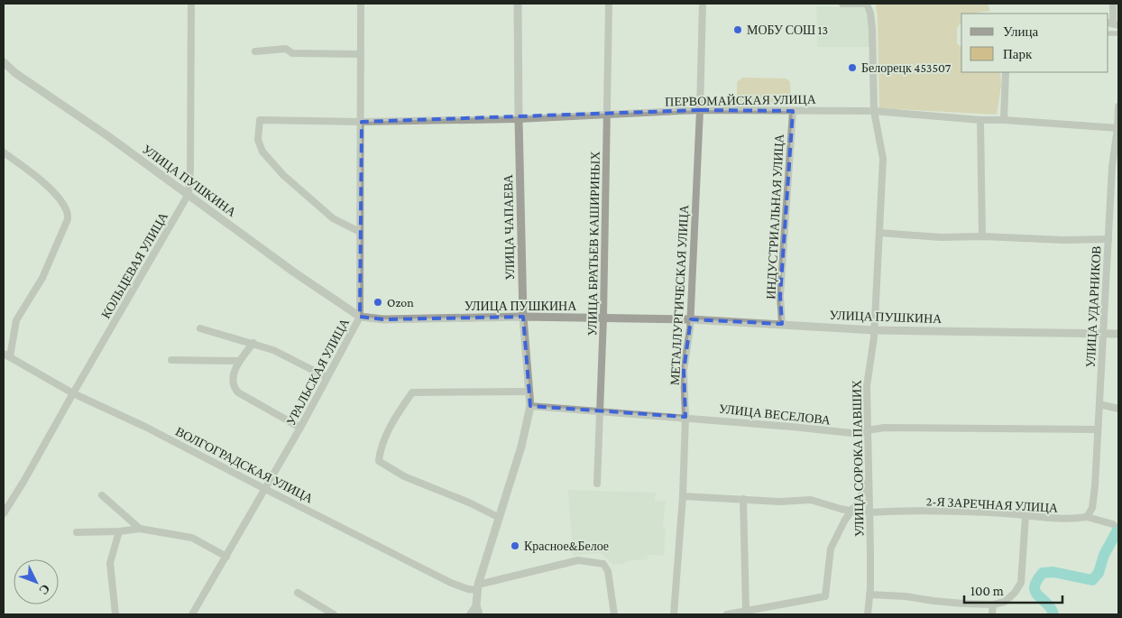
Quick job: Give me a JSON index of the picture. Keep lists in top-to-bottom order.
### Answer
{
  "streets": {
    "street": [
      "ПЕРВОМАЙСКАЯ УЛИЦА",
      "УЛИЦА ПУШКИНА",
      "ИНДУСТРИАЛЬНАЯ УЛИЦА",
      "УЛИЦА ЧАПАЕВА",
      "УЛИЦА БРАТЬЕВ КАШИРИНЫХ",
      "КОЛЬЦЕВАЯ УЛИЦА",
      "МЕТАЛЛУРГИЧЕСКАЯ УЛИЦА",
      "УЛИЦА УДАРНИКОВ",
      "УРАЛЬСКАЯ УЛИЦА",
      "УЛИЦА ВЕСЕЛОВА",
      "УЛИЦА СОРОКА ПАВШИХ",
      "ВОЛГОГРАДСКАЯ УЛИЦА",
      "2-Я ЗАРЕЧНАЯ УЛИЦА"
    ]
  },
  "crossings": [
    ["ПЕРВОМАЙСКАЯ УЛИЦА", "ИНДУСТРИАЛЬНАЯ УЛИЦА"],
    ["ПЕРВОМАЙСКАЯ УЛИЦА", "УЛИЦА ЧАПАЕВА"],
    ["ПЕРВОМАЙСКАЯ УЛИЦА", "УЛИЦА БРАТЬЕВ КАШИРИНЫХ"],
    ["ПЕРВОМАЙСКАЯ УЛИЦА", "МЕТАЛЛУРГИЧЕСКАЯ УЛИЦА"],
    ["ПЕРВОМАЙСКАЯ УЛИЦА", "УЛИЦА УДАРНИКОВ"],
    ["ПЕРВОМАЙСКАЯ УЛИЦА", "УРАЛЬСКАЯ УЛИЦА"],
    ["ПЕРВОМАЙСКАЯ УЛИЦА", "УЛИЦА СОРОКА ПАВШИХ"],
    ["УЛИЦА ПУШКИНА", "ИНДУСТРИАЛЬНАЯ УЛИЦА"],
    ["УЛИЦА ПУШКИНА", "УЛИЦА ЧАПАЕВА"],
    ["УЛИЦА ПУШКИНА", "УЛИЦА БРАТЬЕВ КАШИРИНЫХ"],
    ["УЛИЦА ПУШКИНА", "КОЛЬЦЕВАЯ УЛИЦА"],
    ["УЛИЦА ПУШКИНА", "МЕТАЛЛУРГИЧЕСКАЯ УЛИЦА"],
    ["УЛИЦА ПУШКИНА", "УЛИЦА УДАРНИКОВ"],
    ["УЛИЦА ПУШКИНА", "УРАЛЬСКАЯ УЛИЦА"],
    ["УЛИЦА ПУШКИНА", "УЛИЦА СОРОКА ПАВШИХ"],
    ["УЛИЦА ЧАПАЕВА", "УЛИЦА ВЕСЕЛОВА"],
    ["УЛИЦА ЧАПАЕВА", "ВОЛГОГРАДСКАЯ УЛИЦА"],
    ["УЛИЦА БРАТЬЕВ КАШИРИНЫХ", "УЛИЦА ВЕСЕЛОВА"],
    ["КОЛЬЦЕВАЯ УЛИЦА", "ВОЛГОГРАДСКАЯ УЛИЦА"],
    ["МЕТАЛЛУРГИЧЕСКАЯ УЛИЦА", "УЛИЦА ВЕСЕЛОВА"],
    ["УЛИЦА УДАРНИКОВ", "УЛИЦА ВЕСЕЛОВА"],
    ["УЛИЦА УДАРНИКОВ", "2-Я ЗАРЕЧНАЯ УЛИЦА"],
    ["УРАЛЬСКАЯ УЛИЦА", "ВОЛГОГРАДСКАЯ УЛИЦА"],
    ["УЛИЦА ВЕСЕЛОВА", "УЛИЦА СОРОКА ПАВШИХ"],
    ["УЛИЦА СОРОКА ПАВШИХ", "2-Я ЗАРЕЧНАЯ УЛИЦА"]
  ],
  "places": [
    "МОБУ СОШ 13",
    "Белорецк 453507",
    "Ozon",
    "Красное&Белое"
  ],
  "legend": ["Улица", "Парк"],
  "scale_bar": "100 m",
  "north": "bottom right"
}
